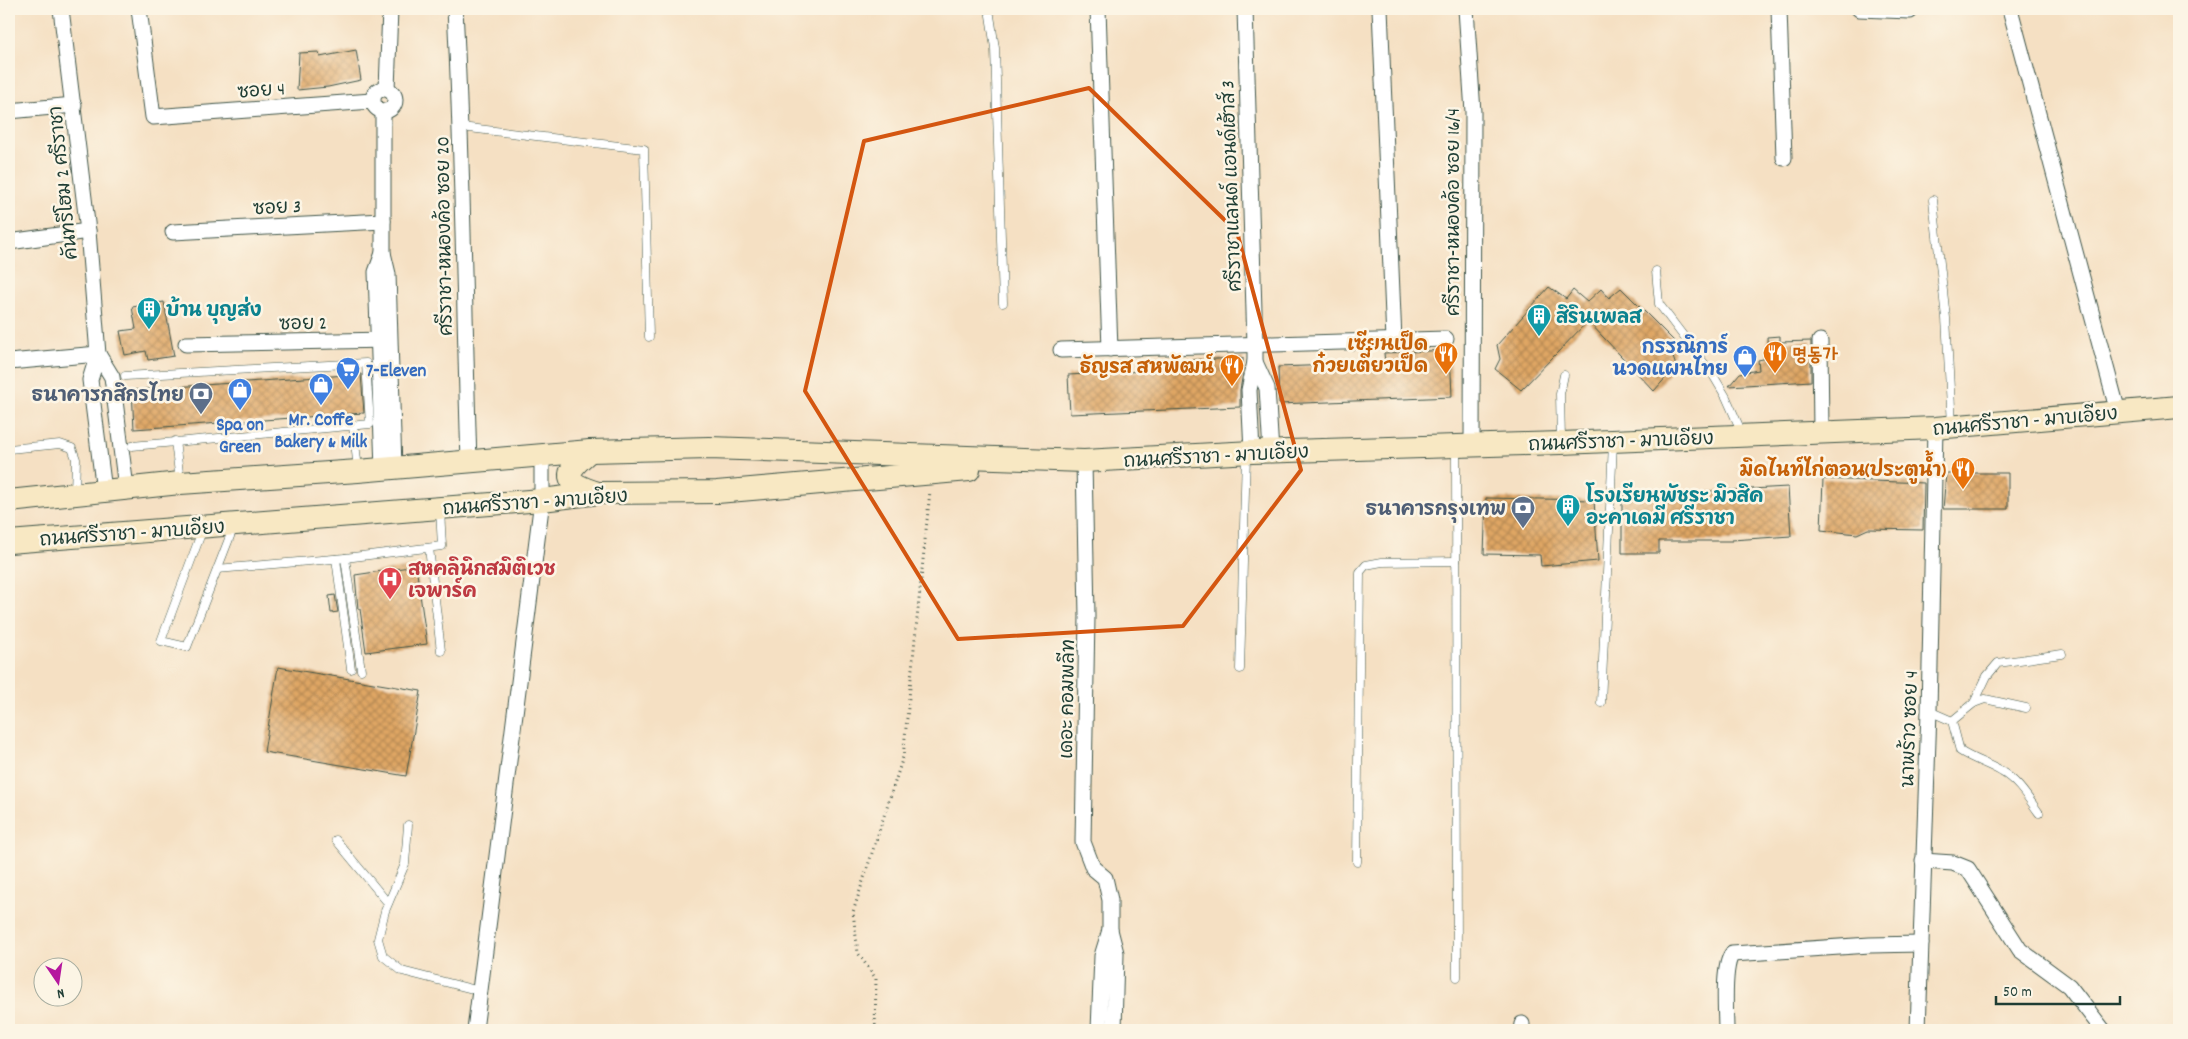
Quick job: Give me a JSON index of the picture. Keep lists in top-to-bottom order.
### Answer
{
  "streets": {
    "main road": ["ถนนศรีราชา - มาบเอียง"],
    "street": [
      "ซอย 4",
      "คันทรีโฮม 2 ศรีราชา",
      "ศรีราชาแลนด์ แอนด์เฮ้าส์ 3",
      "ซอย 3",
      "ศรีราชา-หนองค้อ ซอย 16/4",
      "ศรีราชา-หนองค้อ ซอย 20",
      "ซอย 2",
      "เดอะ คอมพลีท",
      "นาพร้าว ซอย 4"
    ]
  },
  "crossings": [
    ["คันทรีโฮม 2 ศรีราชา", "ถนนศรีราชา - มาบเอียง"],
    ["ศรีราชาแลนด์ แอนด์เฮ้าส์ 3", "ถนนศรีราชา - มาบเอียง"],
    ["ศรีราชา-หนองค้อ ซอย 16/4", "ถนนศรีราชา - มาบเอียง"],
    ["ศรีราชา-หนองค้อ ซอย 20", "ถนนศรีราชา - มาบเอียง"],
    ["ถนนศรีราชา - มาบเอียง", "เดอะ คอมพลีท"],
    ["ถนนศรีราชา - มาบเอียง", "นาพร้าว ซอย 4"]
  ],
  "places": {
    "building": ["บ้าน บุญส่ง", "สิรินเพลส", "โรงเรียนพัชระ มิวสิค อะคาเดมี ศรีราชา"],
    "restaurant": [
      "명동가",
      "เซียนเป็ด ก๋วยเตี๋ยวเป็ด",
      "ธัญรส สหพัฒน์",
      "มิดไนท์ไก่ตอน(ประตูน้ำ)"
    ],
    "shop": ["กรรณิการ์ นวดแผนไทย", "Mr. Coffe Bakery & Milk", "Spa on Green"],
    "supermarket": ["7-Eleven"],
    "bank": ["ธนาคารกสิกรไทย", "ธนาคารกรุงเทพ"],
    "hospital": ["สหคลินิกสมิติเวช เจพาร์ค"]
  },
  "scale_bar": "50 m",
  "north": "bottom"
}
